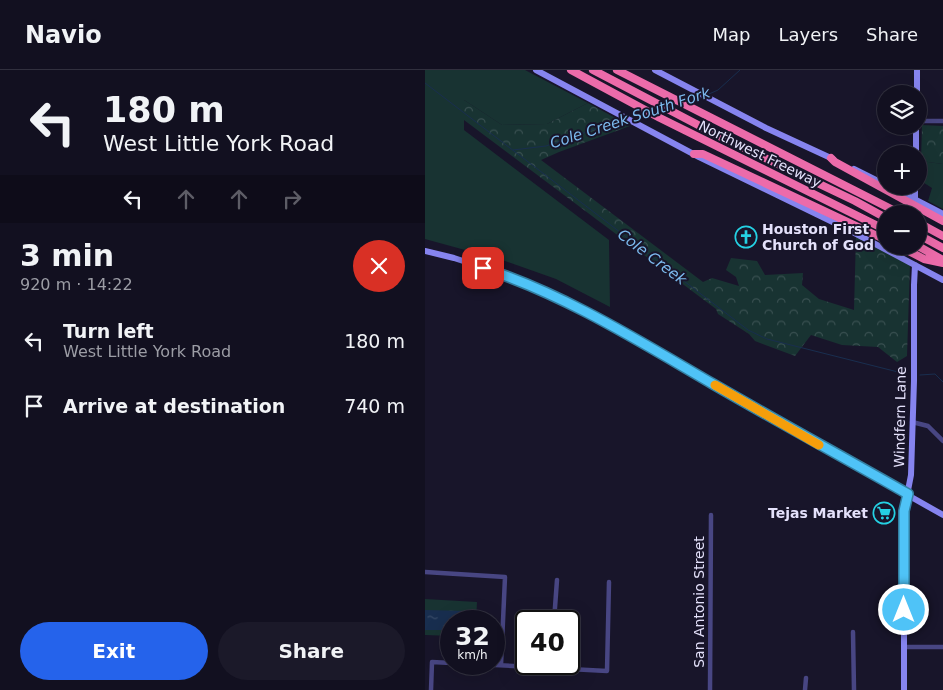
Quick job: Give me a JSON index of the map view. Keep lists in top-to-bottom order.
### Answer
{
  "streets": {
    "highway": ["Northwest Freeway"],
    "main road": ["Windfern Lane"],
    "street": ["San Antonio Street"]
  },
  "water": ["Cole Creek South Fork", "Cole Creek"],
  "places": {
    "church": ["Houston First Church of God"],
    "supermarket": ["Tejas Market"]
  },
  "page": {
    "header": "Navio",
    "nav": ["Map", "Layers", "Share"],
    "turn": ["180 m", "West Little York Road"],
    "map_buttons": ["+", "−"],
    "heading": ["3 min", "920 m · 14:22"],
    "list": [
      {
        "name": "Turn left",
        "note": "West Little York Road",
        "value": "180 m"
      },
      {
        "name": "Arrive at destination",
        "value": "740 m"
      }
    ],
    "speed": "32 km/h",
    "limit": "40",
    "buttons": ["Exit", "Share"]
  }
}
